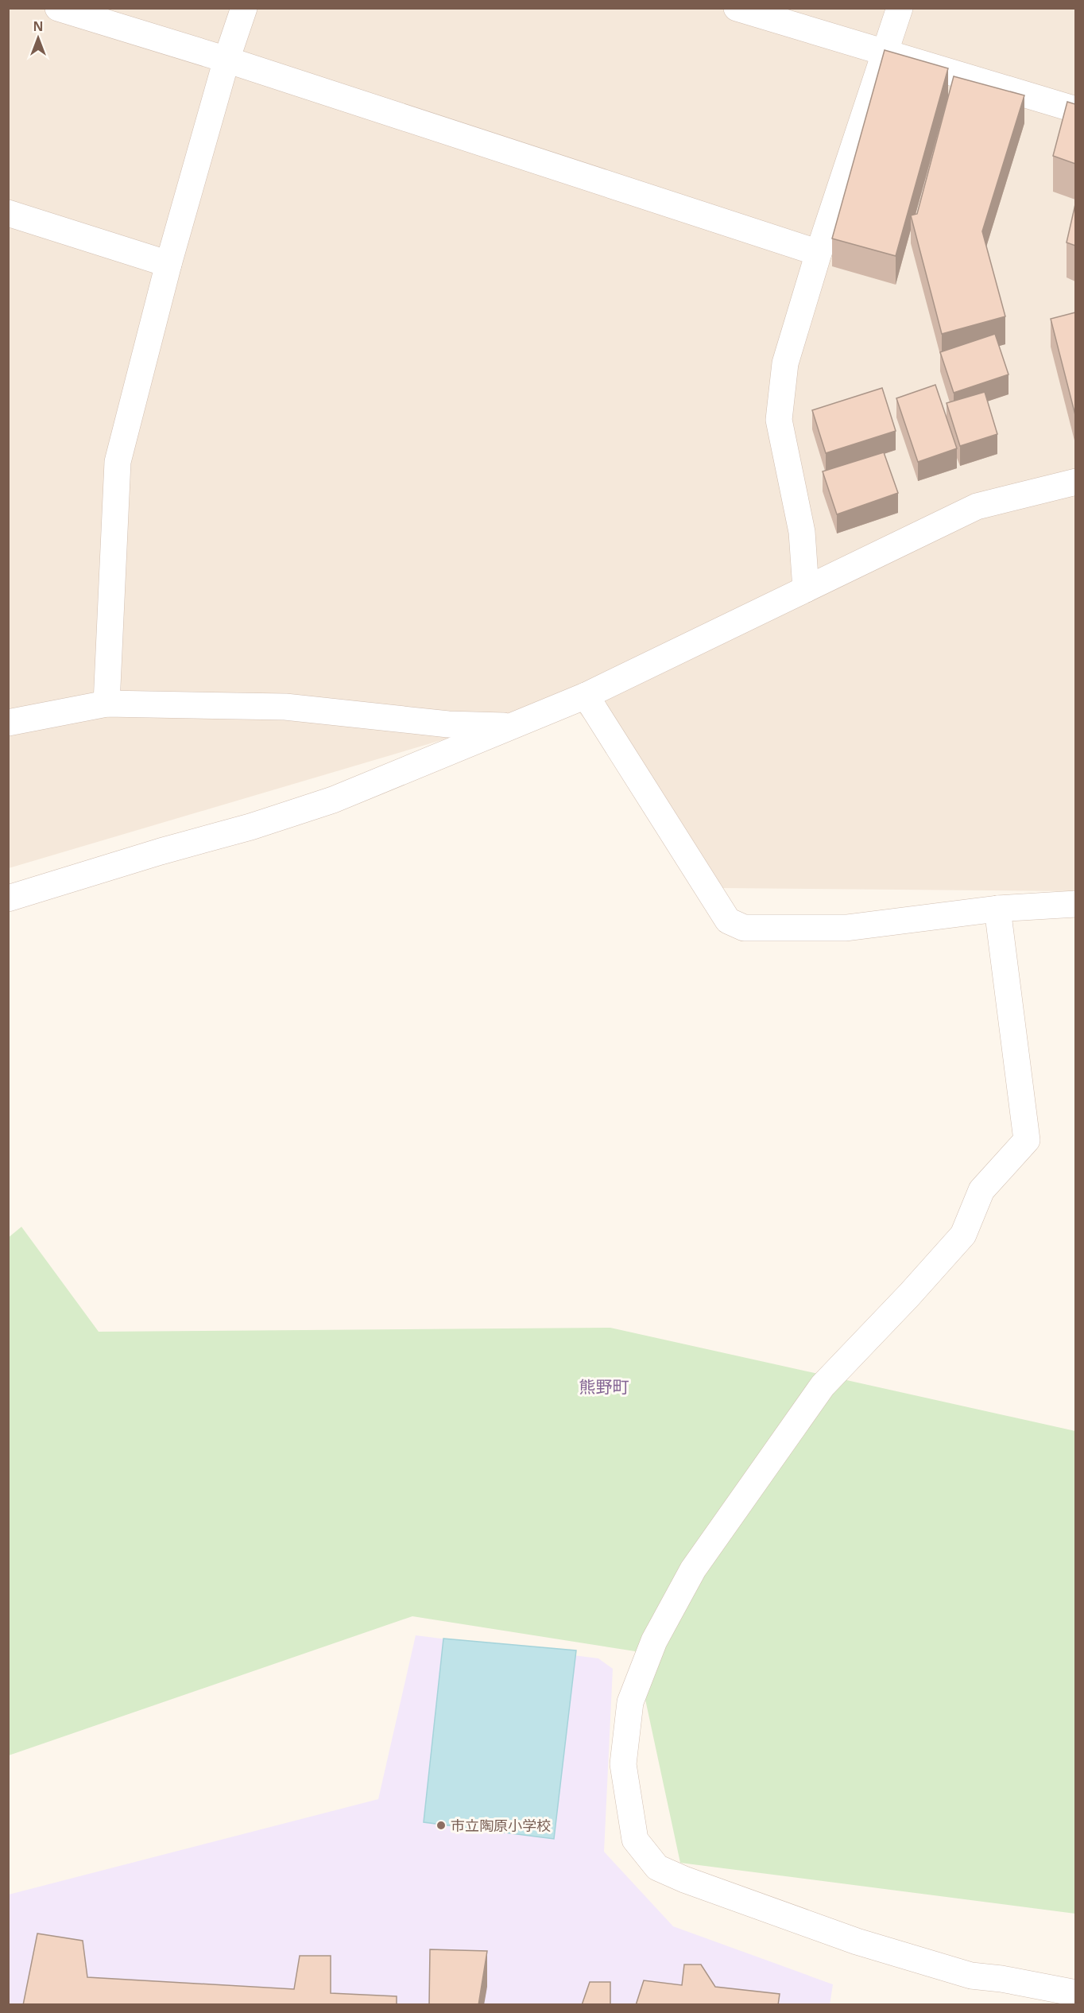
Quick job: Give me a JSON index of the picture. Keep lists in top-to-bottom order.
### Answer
{
  "districts": ["熊野町"],
  "places": ["市立陶原小学校"],
  "north": "top"
}
